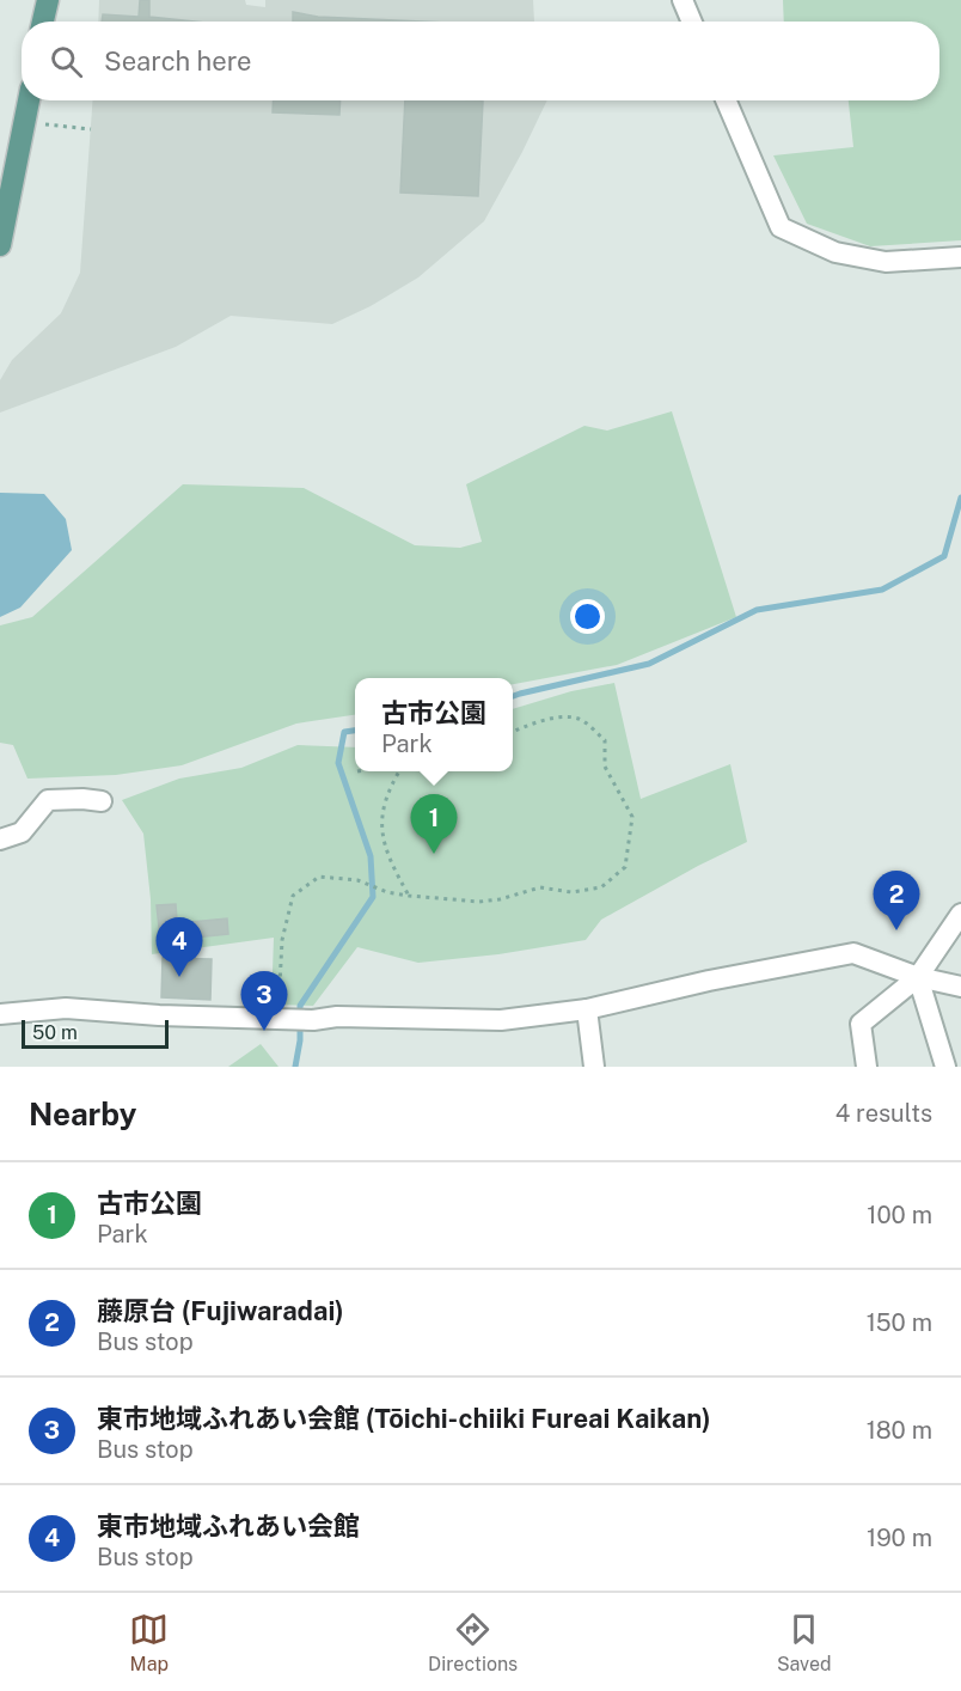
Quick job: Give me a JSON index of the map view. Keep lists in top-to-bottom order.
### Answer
{
  "scale_bar": "50 m",
  "page": {
    "search": "Search here",
    "popup": ["古市公園", "Park"],
    "pins": [
      "1",
      "2",
      "4",
      "3"
    ],
    "scale": "50 m",
    "heading": ["Nearby", "4 results"],
    "list": [
      {
        "mark": "1",
        "name": "古市公園",
        "note": "Park",
        "value": "100 m"
      },
      {
        "mark": "2",
        "name": "藤原台 (Fujiwaradai)",
        "note": "Bus stop",
        "value": "150 m"
      },
      {
        "mark": "3",
        "name": "東市地域ふれあい会館 (Tōichi-chiiki Fureai Kaikan)",
        "note": "Bus stop",
        "value": "180 m"
      },
      {
        "mark": "4",
        "name": "東市地域ふれあい会館",
        "note": "Bus stop",
        "value": "190 m"
      }
    ],
    "nav": ["Map", "Directions", "Saved"]
  }
}
